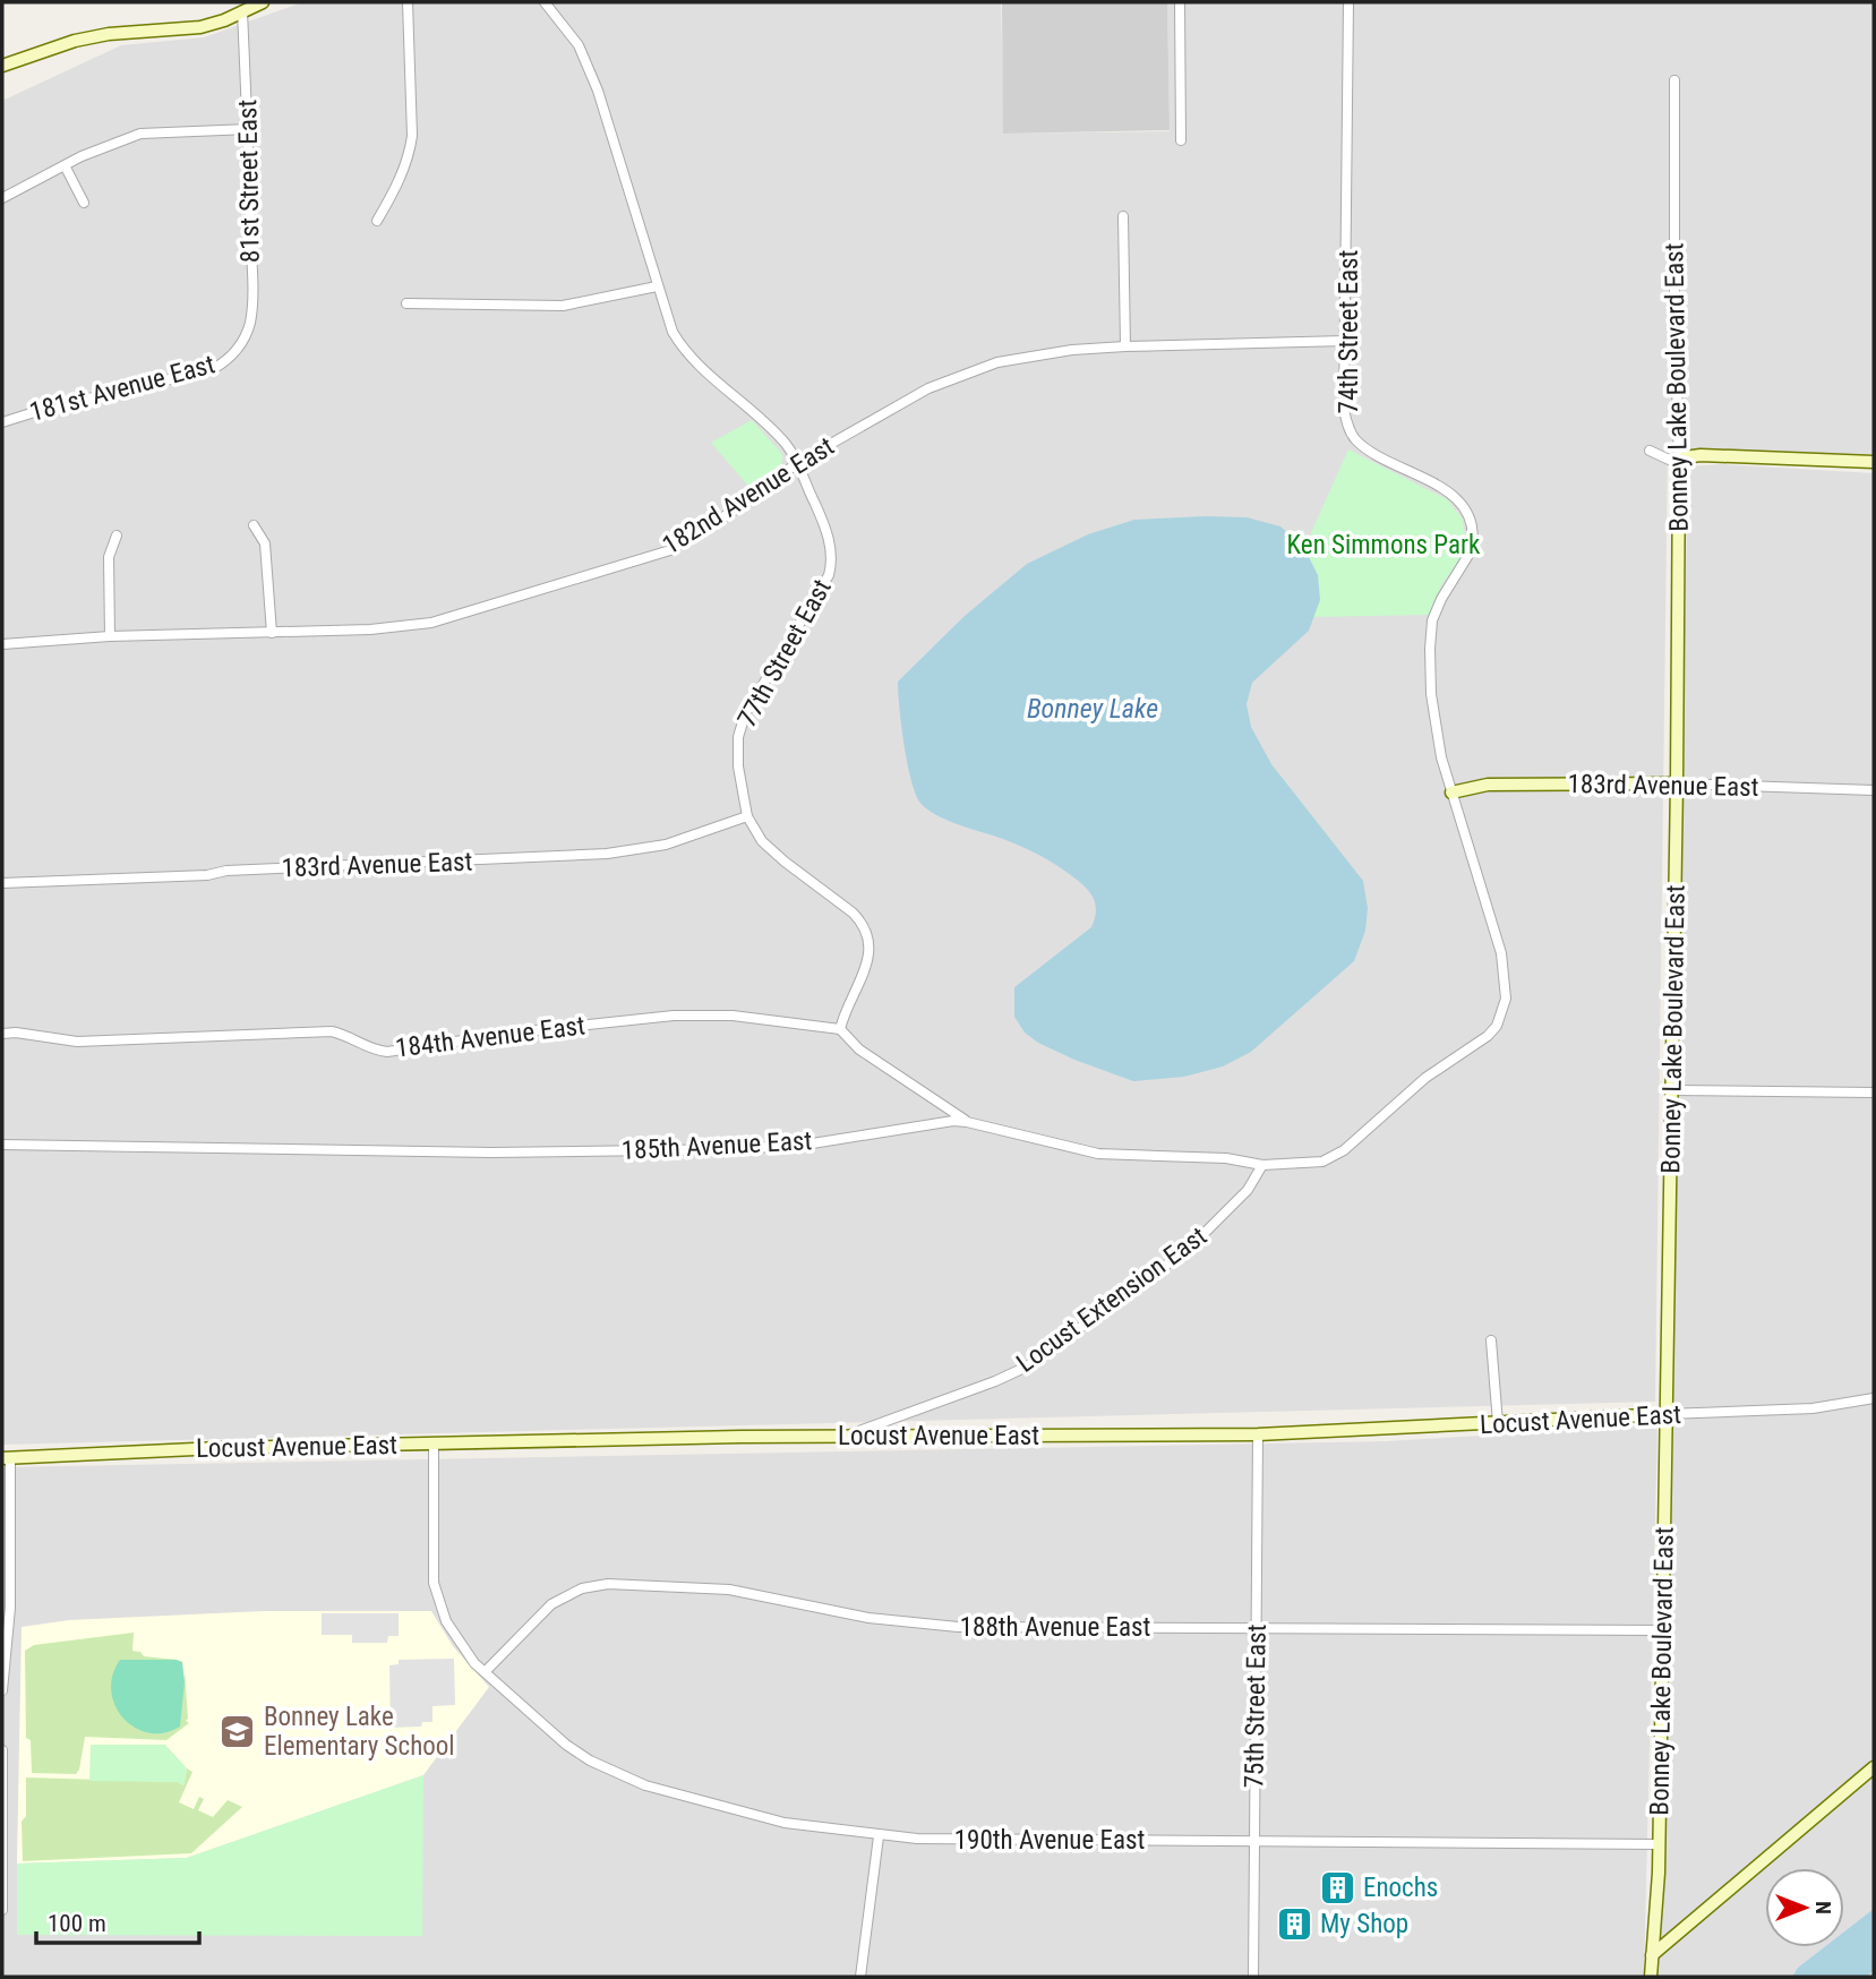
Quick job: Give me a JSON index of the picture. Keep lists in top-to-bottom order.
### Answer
{
  "streets": {
    "street": [
      "81st Street East",
      "74th Street East",
      "Bonney Lake Boulevard East",
      "181st Avenue East",
      "182nd Avenue East",
      "77th Street East",
      "183rd Avenue East",
      "184th Avenue East",
      "185th Avenue East",
      "Locust Extension East",
      "Locust Avenue East",
      "188th Avenue East",
      "75th Street East",
      "190th Avenue East"
    ]
  },
  "crossings": [
    ["81st Street East", "181st Avenue East"],
    ["74th Street East", "182nd Avenue East"],
    ["74th Street East", "183rd Avenue East"],
    ["74th Street East", "185th Avenue East"],
    ["Bonney Lake Boulevard East", "183rd Avenue East"],
    ["Bonney Lake Boulevard East", "Locust Avenue East"],
    ["Bonney Lake Boulevard East", "188th Avenue East"],
    ["Bonney Lake Boulevard East", "190th Avenue East"],
    ["182nd Avenue East", "77th Street East"],
    ["77th Street East", "183rd Avenue East"],
    ["77th Street East", "184th Avenue East"],
    ["185th Avenue East", "Locust Extension East"],
    ["Locust Extension East", "Locust Avenue East"],
    ["Locust Avenue East", "75th Street East"],
    ["Locust Avenue East", "190th Avenue East"],
    ["188th Avenue East", "75th Street East"],
    ["188th Avenue East", "190th Avenue East"],
    ["75th Street East", "190th Avenue East"]
  ],
  "water": ["Bonney Lake"],
  "parks": ["Ken Simmons Park"],
  "places": {
    "school or university": ["Bonney Lake Elementary School"],
    "building": ["Enochs", "My Shop"]
  },
  "scale_bar": "100 m",
  "north": "right"
}
